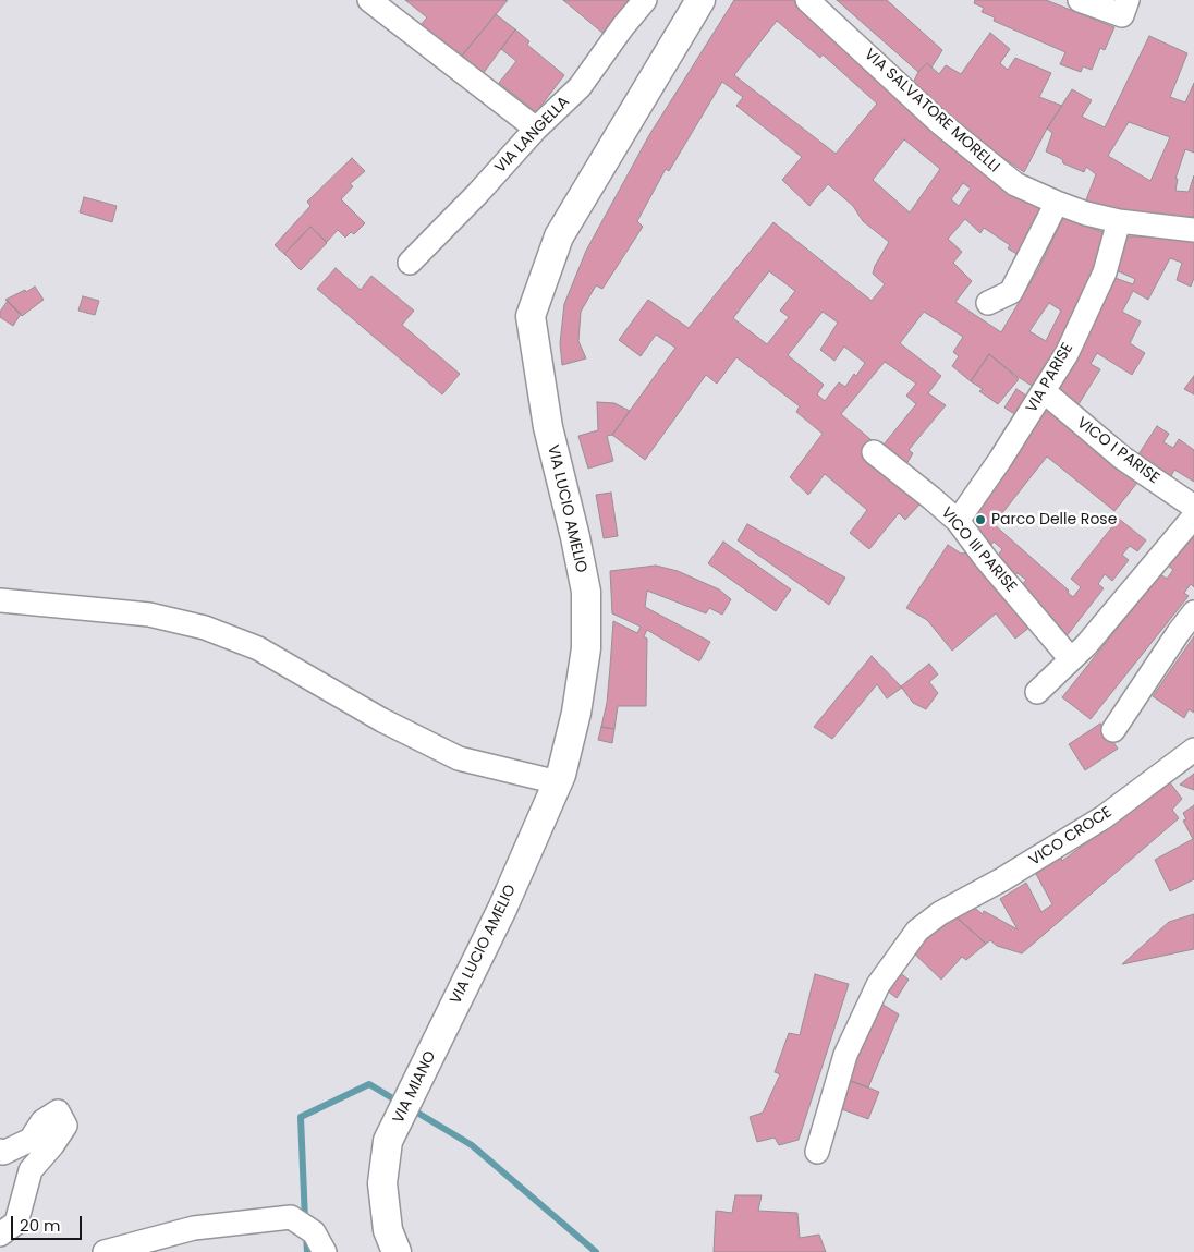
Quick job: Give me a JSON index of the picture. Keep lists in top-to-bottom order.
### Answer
{
  "streets": {
    "main road": ["VIA LUCIO AMELIO", "VIA MIANO"],
    "street": [
      "VIA SALVATORE MORELLI",
      "VIA LANGELLA",
      "VIA PARISE",
      "VICO I PARISE",
      "VICO III PARISE",
      "VICO CROCE"
    ]
  },
  "crossings": [
    ["VIA SALVATORE MORELLI", "VIA PARISE"],
    ["VIA PARISE", "VICO I PARISE"],
    ["VIA PARISE", "VICO III PARISE"],
    ["VIA LUCIO AMELIO", "VIA MIANO"]
  ],
  "places": ["Parco Delle Rose"],
  "scale_bar": "20 m"
}
